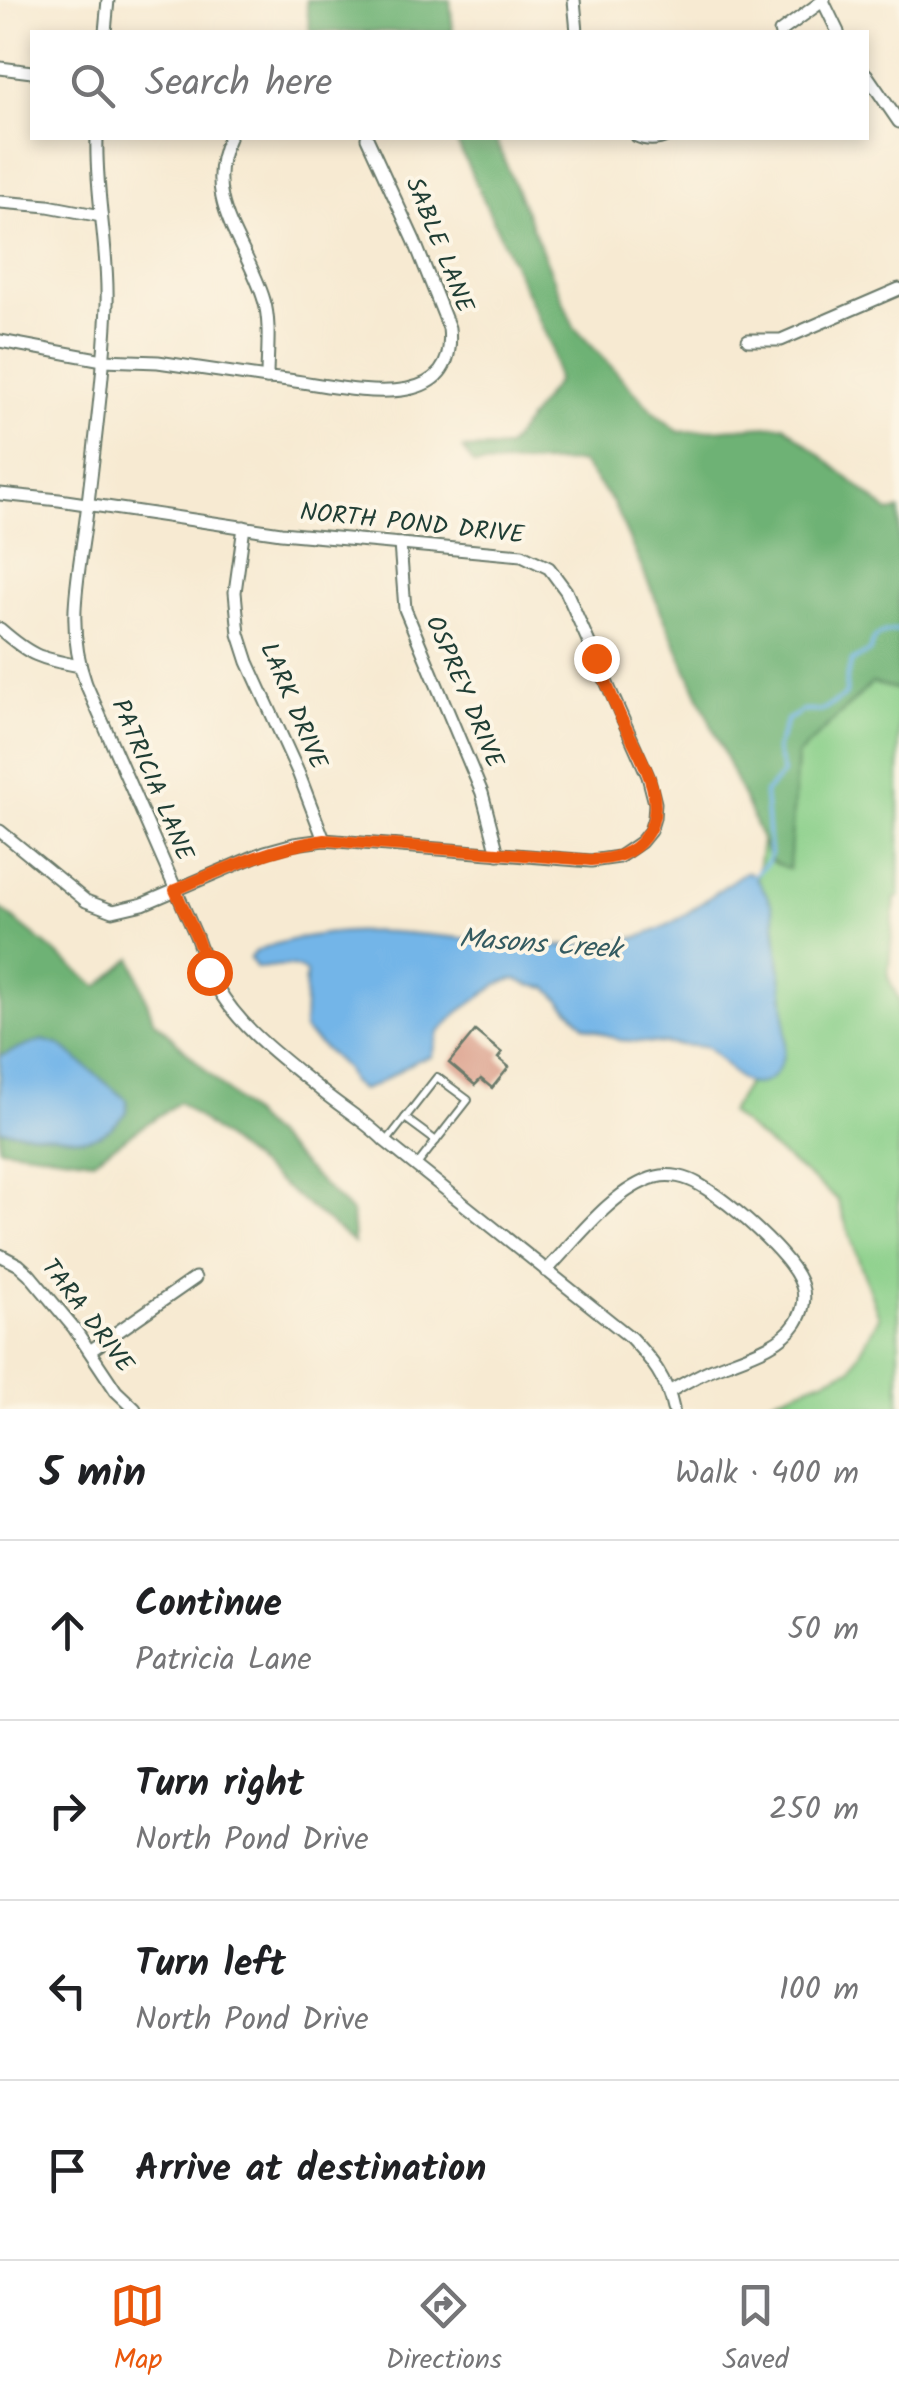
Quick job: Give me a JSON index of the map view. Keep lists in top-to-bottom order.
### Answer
{
  "streets": {
    "street": [
      "SABLE LANE",
      "NORTH POND DRIVE",
      "OSPREY DRIVE",
      "LARK DRIVE",
      "PATRICIA LANE",
      "TARA DRIVE"
    ]
  },
  "crossings": [
    ["SABLE LANE", "PATRICIA LANE"],
    ["NORTH POND DRIVE", "OSPREY DRIVE"],
    ["NORTH POND DRIVE", "LARK DRIVE"],
    ["NORTH POND DRIVE", "PATRICIA LANE"]
  ],
  "water": ["Masons Creek"],
  "page": {
    "search": "Search here",
    "heading": ["5 min", "Walk · 400 m"],
    "list": [
      ["Continue", "Patricia Lane", "50 m"],
      ["Turn right", "North Pond Drive", "250 m"],
      ["Turn left", "North Pond Drive", "100 m"],
      "Arrive at destination"
    ],
    "nav": ["Map", "Directions", "Saved"]
  }
}
